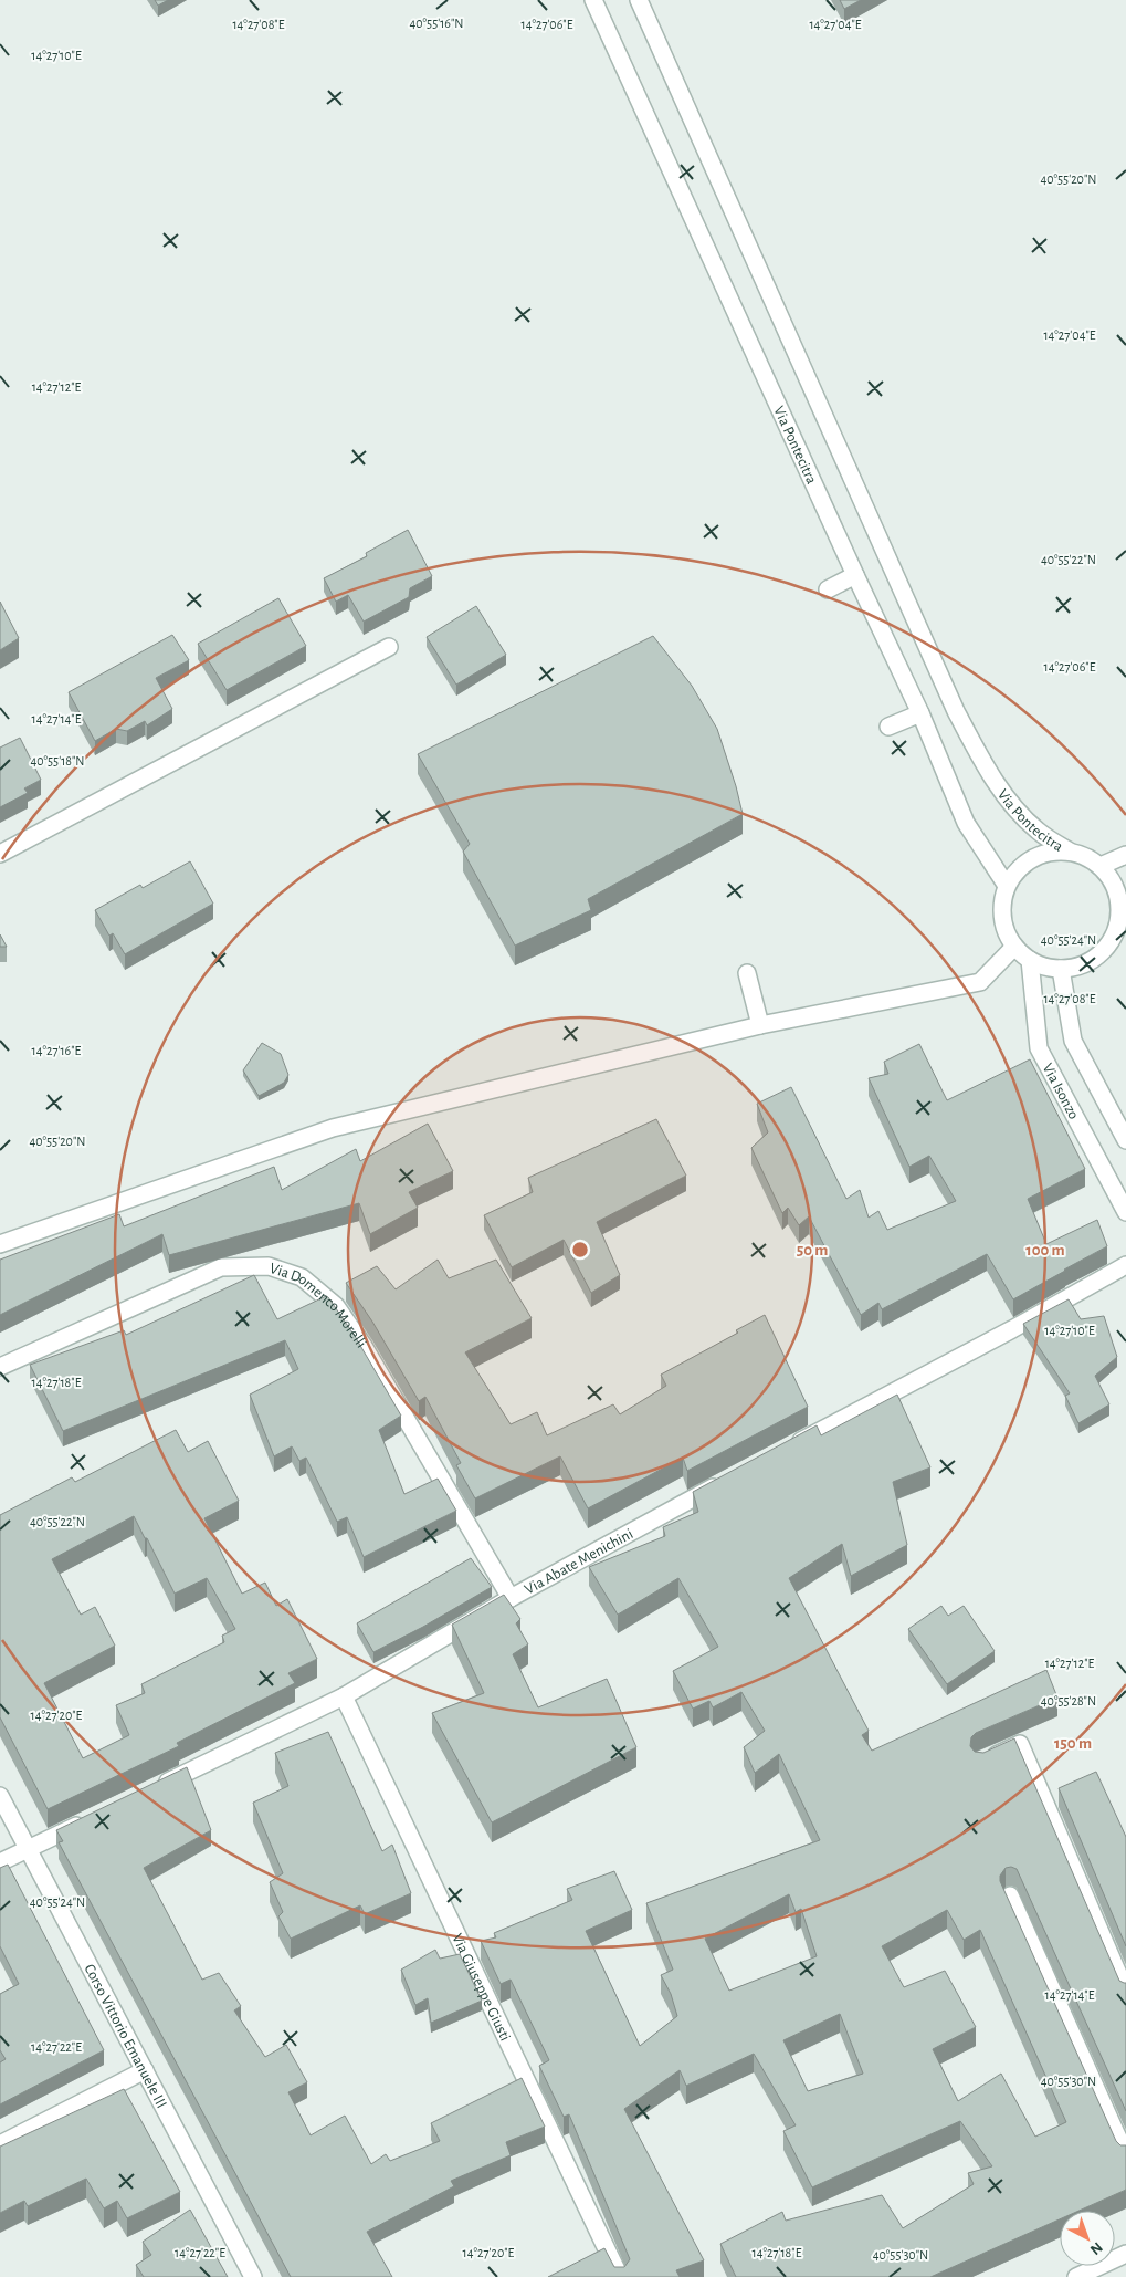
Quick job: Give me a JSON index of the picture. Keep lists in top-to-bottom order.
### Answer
{
  "streets": {
    "street": [
      "Via Pontecitra",
      "Via Isonzo",
      "Via Domenco Morelli",
      "Via Abate Menichini",
      "Via Giuseppe Giusti",
      "Corso Vittorio Emanuele III"
    ]
  },
  "crossings": [
    ["Via Pontecitra", "Via Isonzo"],
    ["Via Domenco Morelli", "Via Abate Menichini"],
    ["Via Abate Menichini", "Via Giuseppe Giusti"]
  ],
  "north": "bottom right",
  "coordinates": [
    "40°55'16\"N",
    "14°27'08\"E",
    "14°27'06\"E",
    "14°27'04\"E",
    "14°27'10\"E",
    "40°55'20\"N",
    "14°27'12\"E",
    "40°55'22\"N",
    "14°27'14\"E",
    "40°55'18\"N",
    "40°55'24\"N",
    "14°27'16\"E",
    "14°27'18\"E",
    "40°55'28\"N",
    "14°27'20\"E",
    "14°27'22\"E",
    "40°55'30\"N"
  ],
  "rings": ["50 m", "100 m", "150 m"]
}
